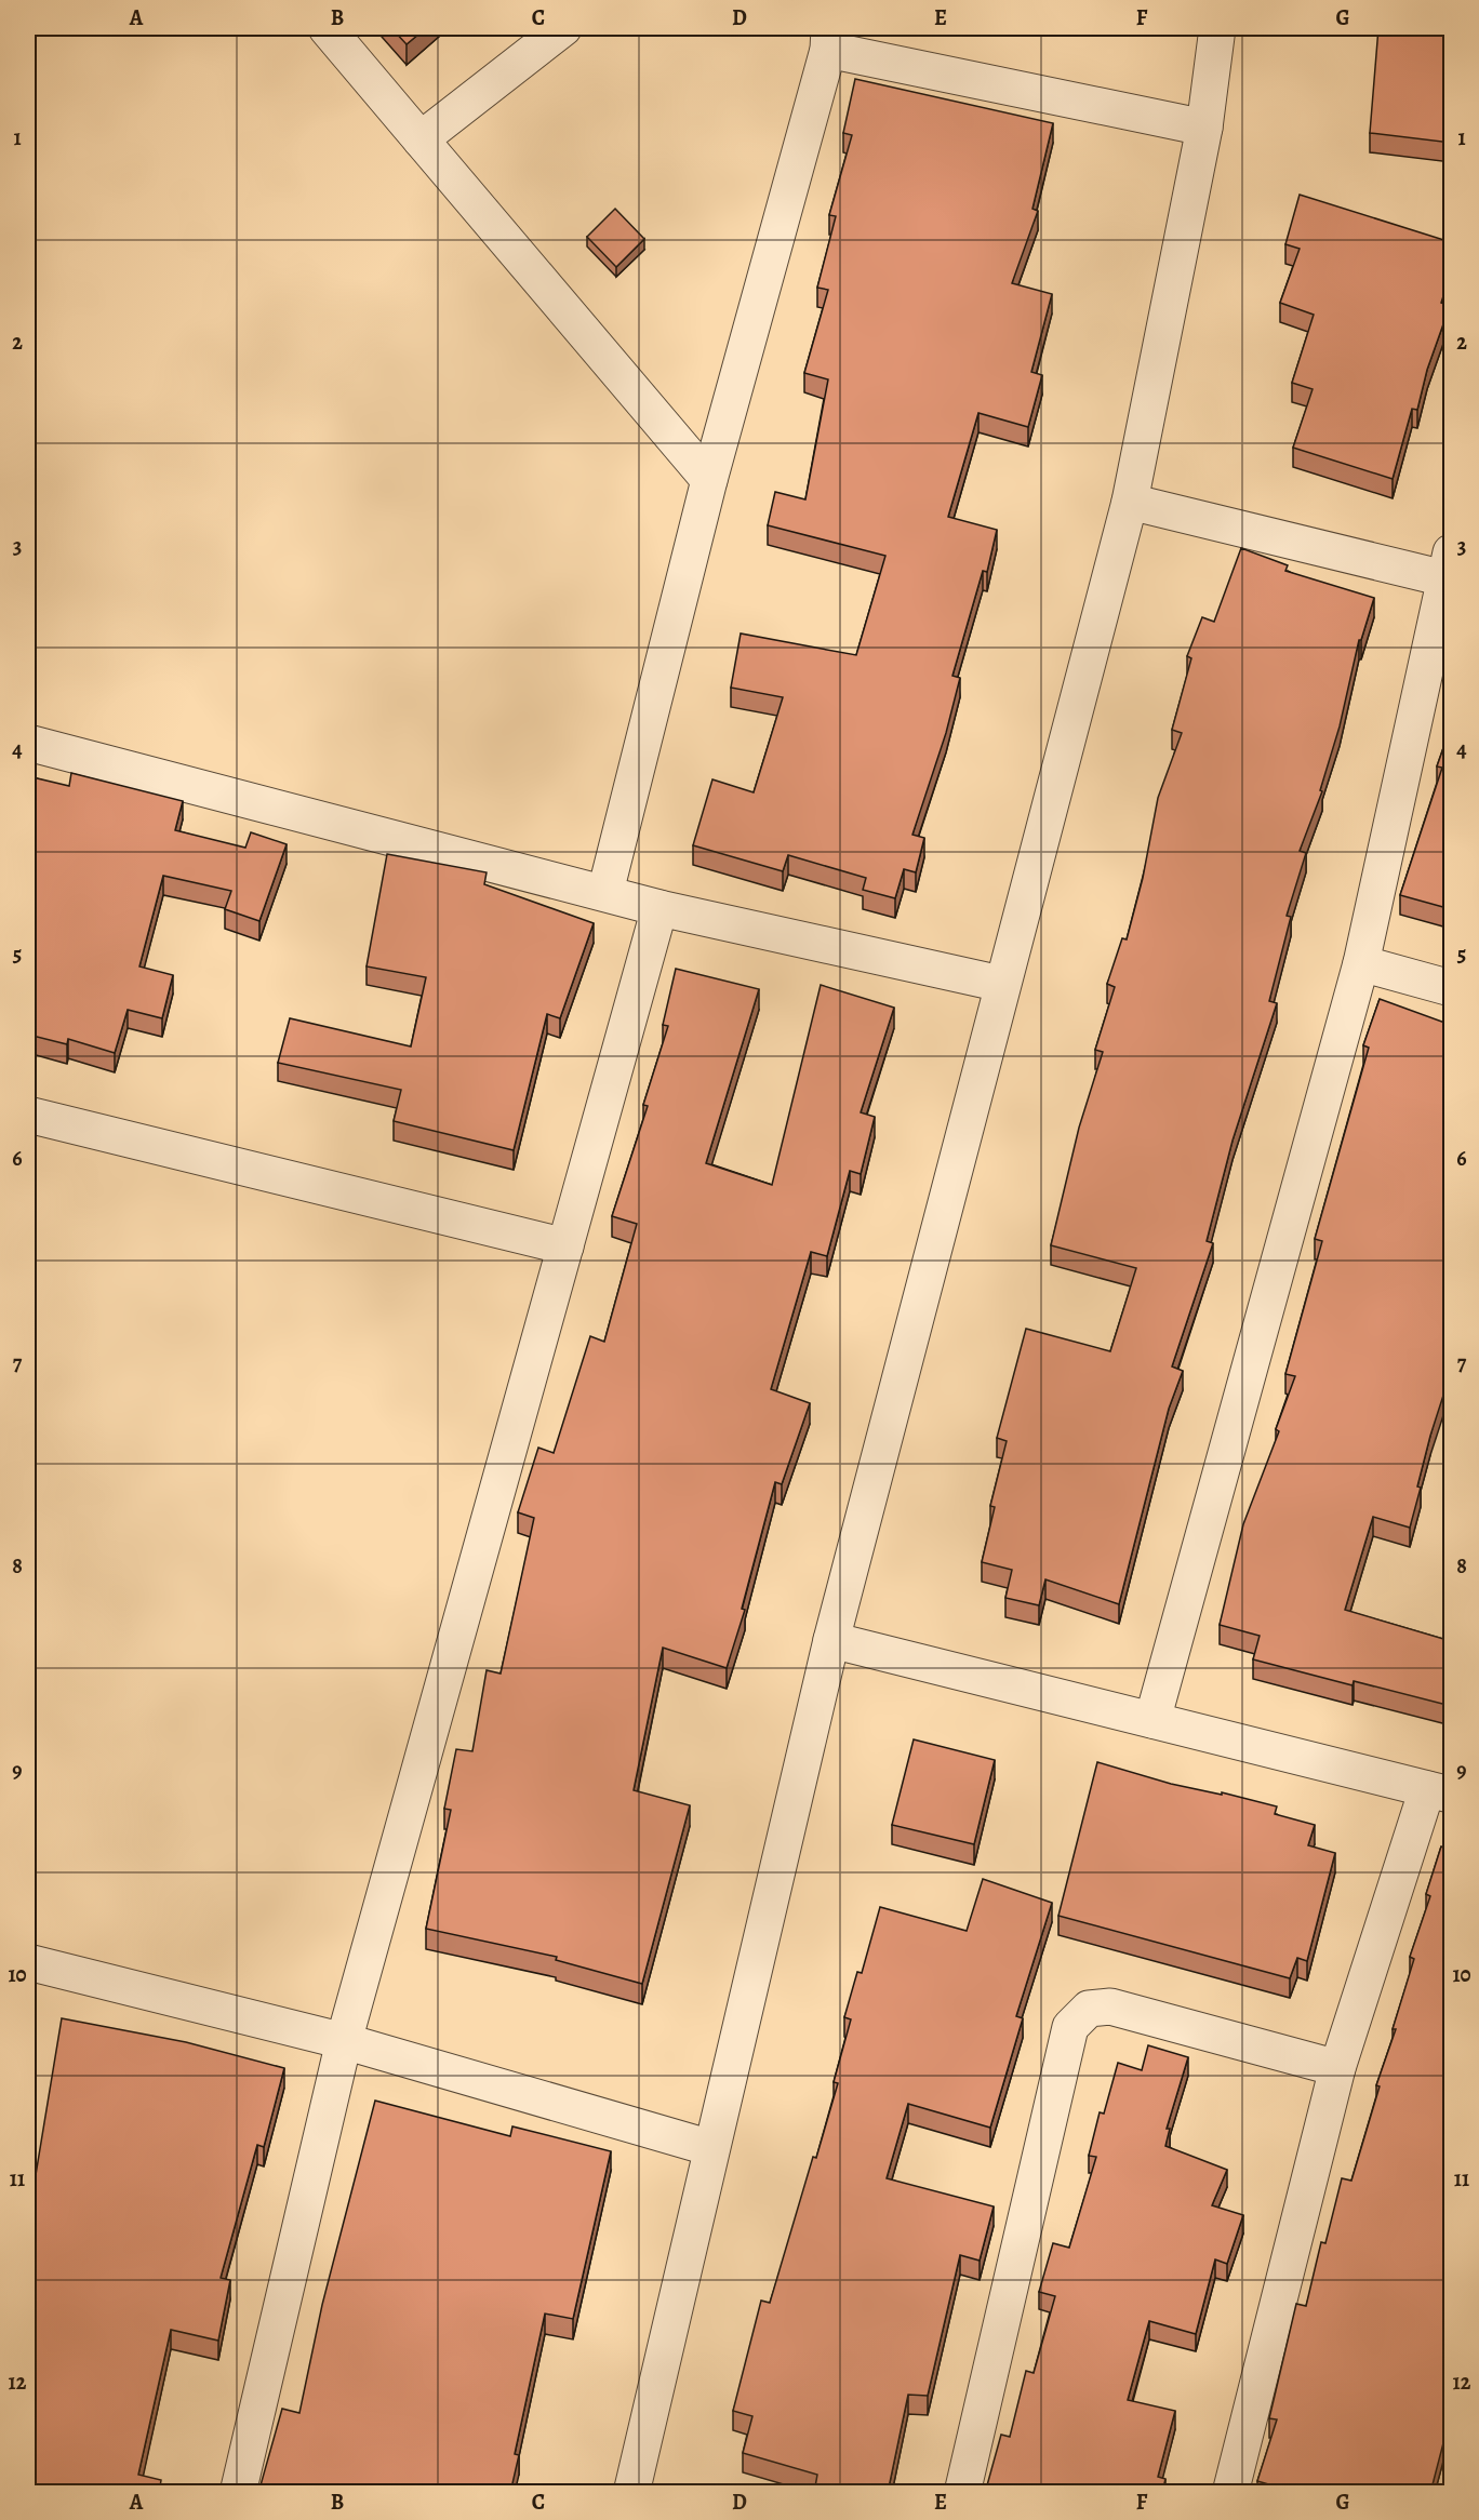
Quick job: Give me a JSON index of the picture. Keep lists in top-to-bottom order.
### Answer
{
  "grid": {
    "columns": [
      "A",
      "B",
      "C",
      "D",
      "E",
      "F",
      "G"
    ],
    "rows": [
      "1",
      "2",
      "3",
      "4",
      "5",
      "6",
      "7",
      "8",
      "9",
      "10",
      "11",
      "12"
    ]
  }
}
